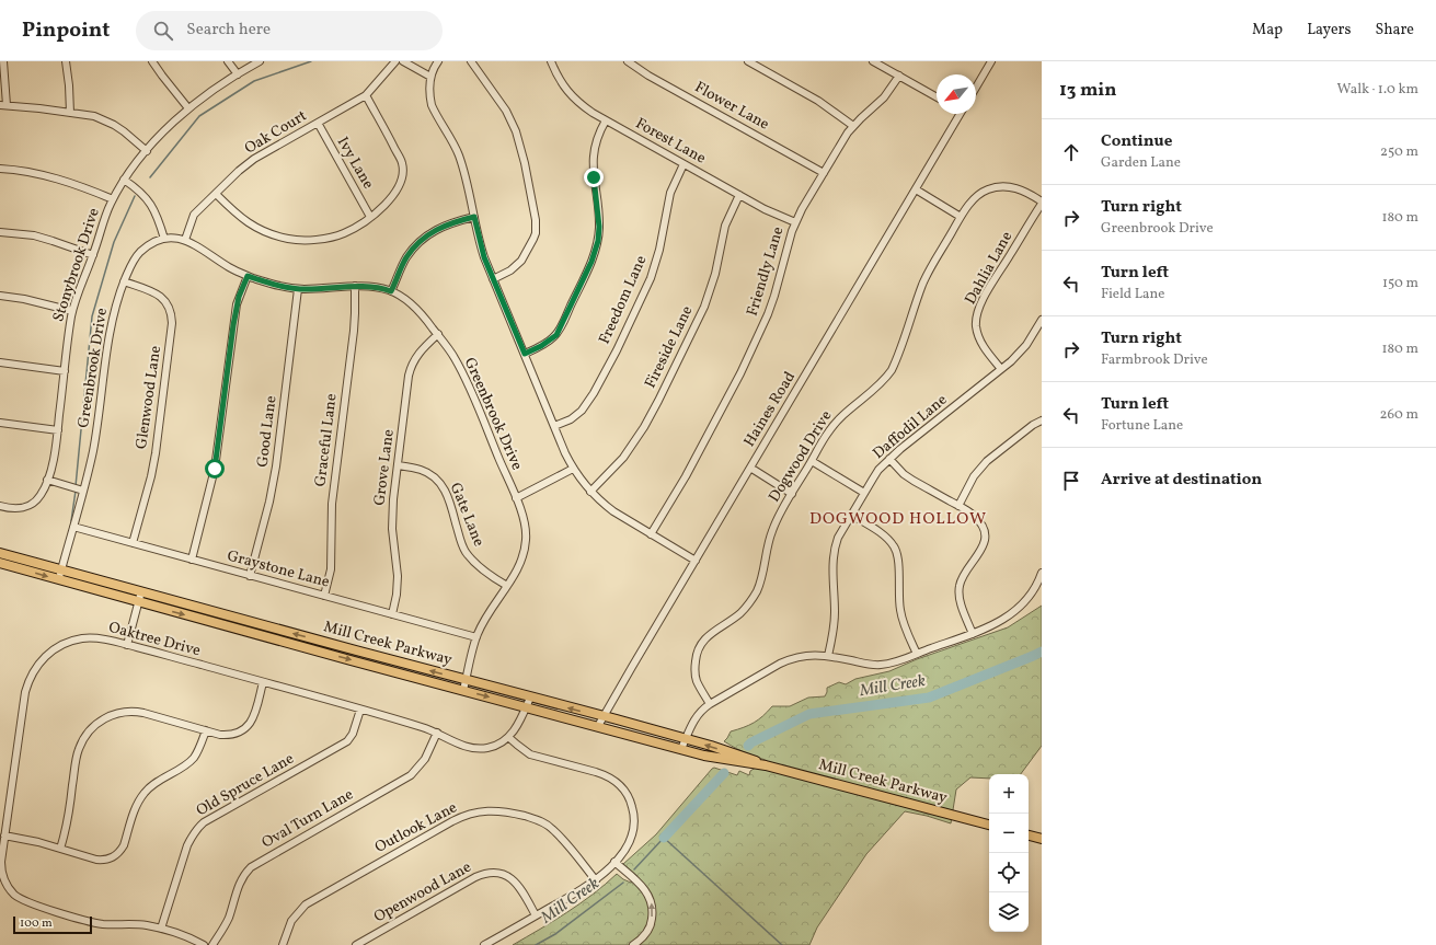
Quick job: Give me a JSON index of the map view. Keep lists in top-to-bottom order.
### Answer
{
  "streets": {
    "main road": ["Mill Creek Parkway"],
    "street": [
      "Flower Lane",
      "Oak Court",
      "Forest Lane",
      "Ivy Lane",
      "Stonybrook Drive",
      "Dahlia Lane",
      "Friendly Lane",
      "Freedom Lane",
      "Fireside Lane",
      "Greenbrook Drive",
      "Glenwood Lane",
      "Haines Road",
      "Daffodil Lane",
      "Good Lane",
      "Graceful Lane",
      "Dogwood Drive",
      "Grove Lane",
      "Gate Lane",
      "Graystone Lane",
      "Oaktree Drive",
      "Old Spruce Lane",
      "Oval Turn Lane",
      "Outlook Lane",
      "Openwood Lane"
    ]
  },
  "crossings": [
    ["Flower Lane", "Friendly Lane"],
    ["Oak Court", "Ivy Lane"],
    ["Oak Court", "Greenbrook Drive"],
    ["Forest Lane", "Friendly Lane"],
    ["Forest Lane", "Freedom Lane"],
    ["Forest Lane", "Fireside Lane"],
    ["Dahlia Lane", "Daffodil Lane"],
    ["Dahlia Lane", "Dogwood Drive"],
    ["Greenbrook Drive", "Glenwood Lane"],
    ["Greenbrook Drive", "Good Lane"],
    ["Greenbrook Drive", "Graceful Lane"],
    ["Greenbrook Drive", "Grove Lane"],
    ["Greenbrook Drive", "Gate Lane"],
    ["Greenbrook Drive", "Graystone Lane"],
    ["Greenbrook Drive", "Mill Creek Parkway"],
    ["Glenwood Lane", "Graystone Lane"],
    ["Haines Road", "Mill Creek Parkway"],
    ["Good Lane", "Graystone Lane"],
    ["Graceful Lane", "Graystone Lane"],
    ["Grove Lane", "Gate Lane"],
    ["Grove Lane", "Graystone Lane"],
    ["Oaktree Drive", "Mill Creek Parkway"],
    ["Oaktree Drive", "Old Spruce Lane"],
    ["Oaktree Drive", "Oval Turn Lane"]
  ],
  "districts": ["DOGWOOD HOLLOW"],
  "water": ["Mill Creek"],
  "scale_bar": "100 m",
  "north": "bottom left",
  "page": {
    "header": "Pinpoint",
    "search": "Search here",
    "nav": ["Map", "Layers", "Share"],
    "heading": ["13 min", "Walk · 1.0 km"],
    "list": [
      ["Continue", "Garden Lane", "250 m"],
      ["Turn right", "Greenbrook Drive", "180 m"],
      ["Turn left", "Field Lane", "150 m"],
      ["Turn right", "Farmbrook Drive", "180 m"],
      ["Turn left", "Fortune Lane", "260 m"],
      "Arrive at destination"
    ],
    "map_buttons": ["+", "−"],
    "scale": "100 m"
  }
}
